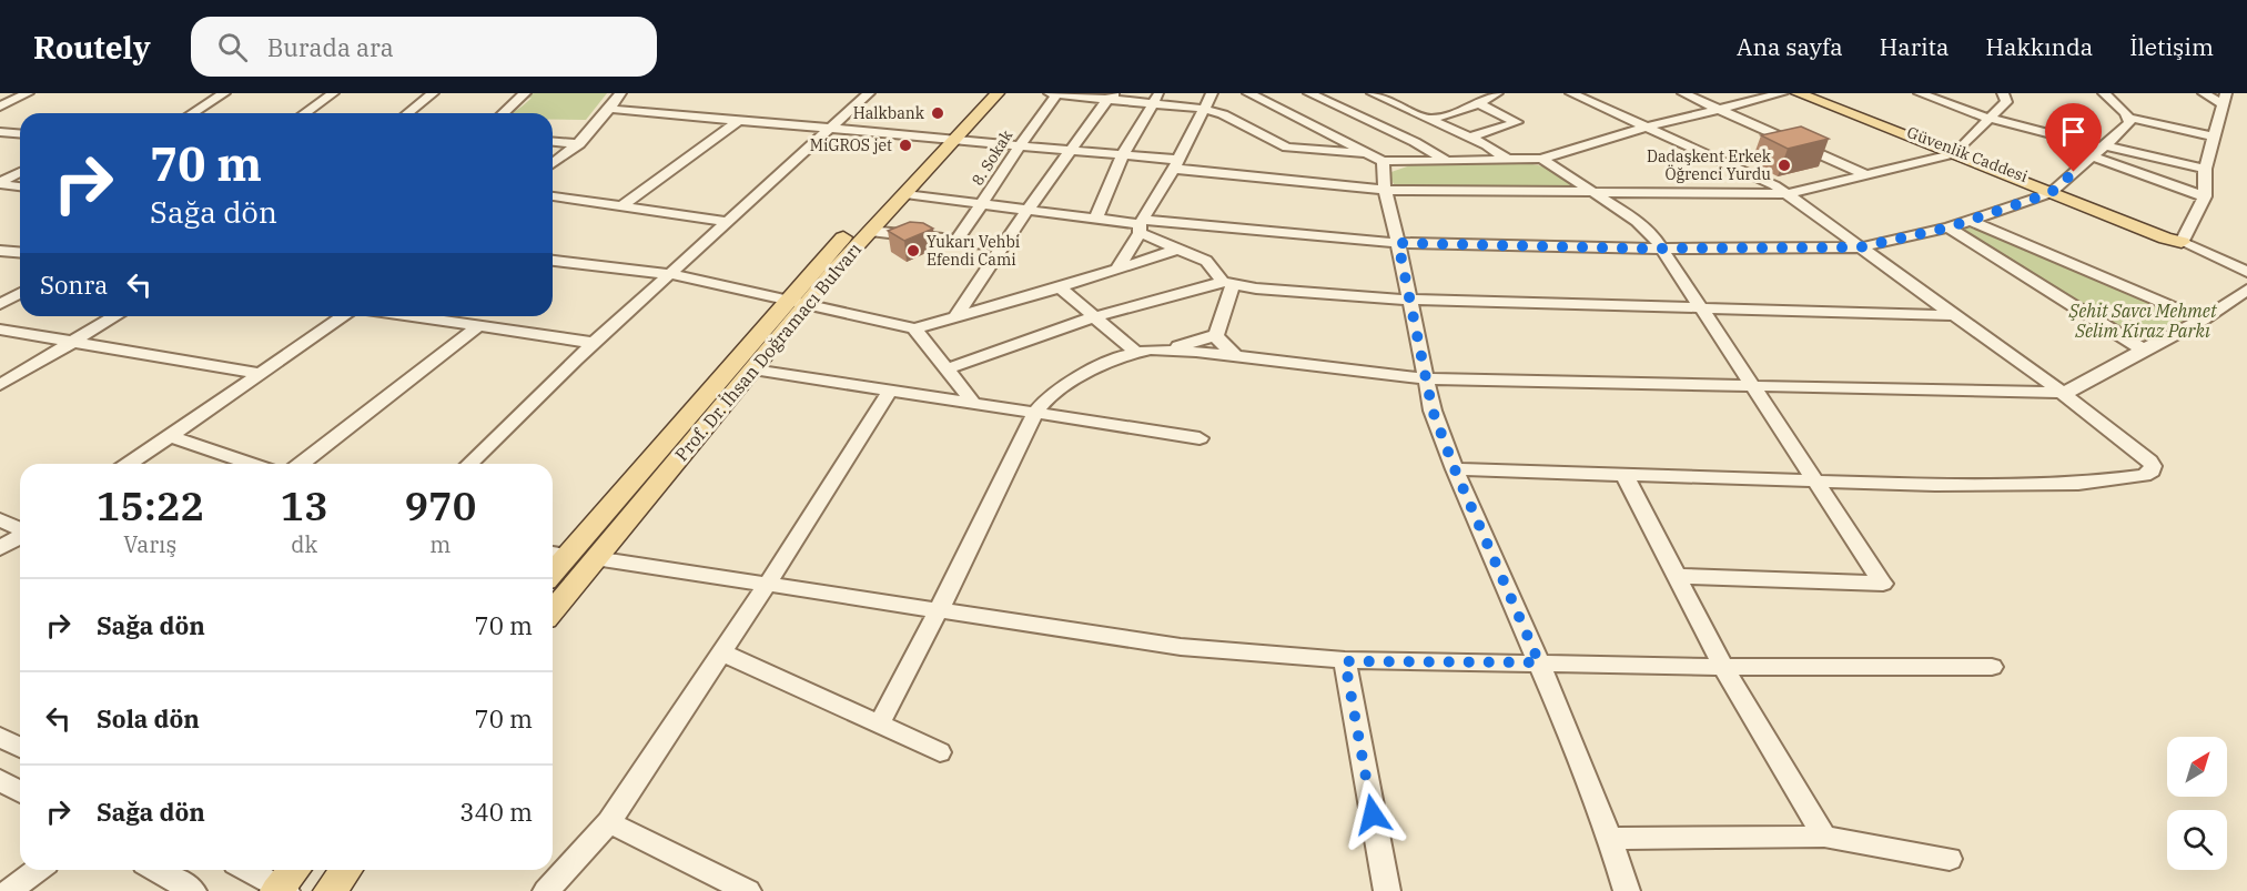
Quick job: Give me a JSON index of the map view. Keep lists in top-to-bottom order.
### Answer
{
  "streets": {
    "main road": ["Güvenlik Caddesi", "Prof. Dr. İhsan Doğramacı Bulvarı"],
    "street": ["8. Sokak"]
  },
  "parks": ["Şehit Savcı Mehmet Selim Kiraz Parkı"],
  "places": [
    "Halkbank",
    "MiGROS jet",
    "Dadaşkent Erkek Öğrenci Yurdu",
    "Yukarı Vehbi Efendi Cami"
  ],
  "north": "top right",
  "page": {
    "header": "Routely",
    "search": "Burada ara",
    "nav": [
      "Ana sayfa",
      "Harita",
      "Hakkında",
      "İletişim"
    ],
    "turn": ["70 m", "Sağa dön"],
    "then": "Sonra",
    "eta": [
      "15:22",
      "Varış",
      "13",
      "dk",
      "970",
      "m"
    ],
    "list": [
      {
        "name": "Sağa dön",
        "value": "70 m"
      },
      {
        "name": "Sola dön",
        "value": "70 m"
      },
      {
        "name": "Sağa dön",
        "value": "340 m"
      }
    ]
  }
}
